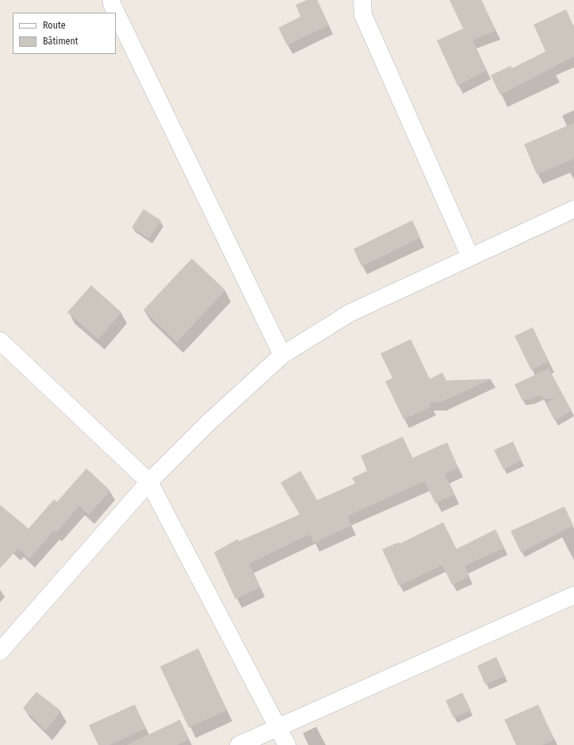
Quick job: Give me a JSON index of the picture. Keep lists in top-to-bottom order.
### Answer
{
  "legend": ["Route", "Bâtiment"]
}
